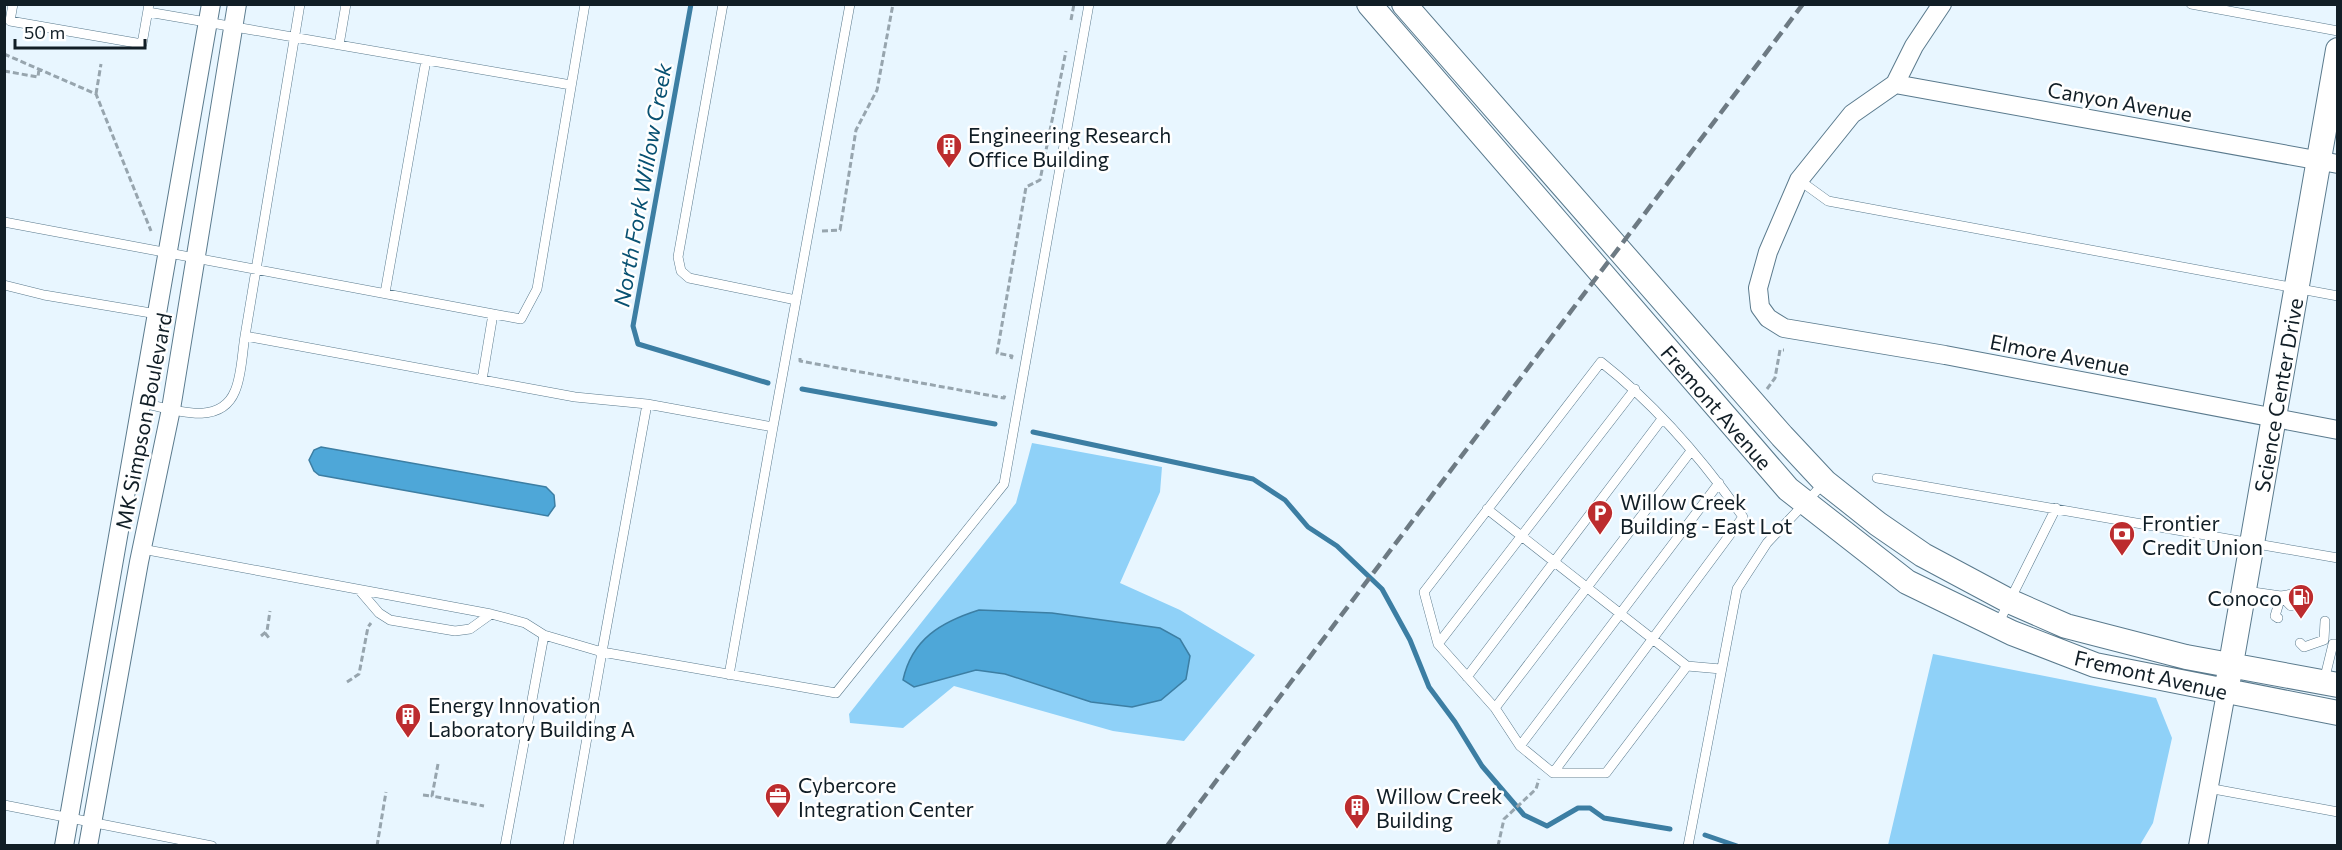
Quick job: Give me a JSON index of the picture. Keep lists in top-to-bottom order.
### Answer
{
  "streets": {
    "street": [
      "Canyon Avenue",
      "Elmore Avenue",
      "Science Center Drive",
      "Fremont Avenue",
      "MK Simpson Boulevard"
    ]
  },
  "crossings": [
    ["Canyon Avenue", "Science Center Drive"],
    ["Elmore Avenue", "Science Center Drive"],
    ["Science Center Drive", "Fremont Avenue"]
  ],
  "water": ["North Fork Willow Creek"],
  "places": {
    "building": ["Engineering Research Office Building", "Energy Innovation Laboratory Building A", "Willow Creek Building"],
    "parking": ["Willow Creek Building - East Lot"],
    "bank": ["Frontier Credit Union"],
    "fuel station": ["Conoco"],
    "office": ["Cybercore Integration Center"]
  },
  "scale_bar": "50 m"
}
